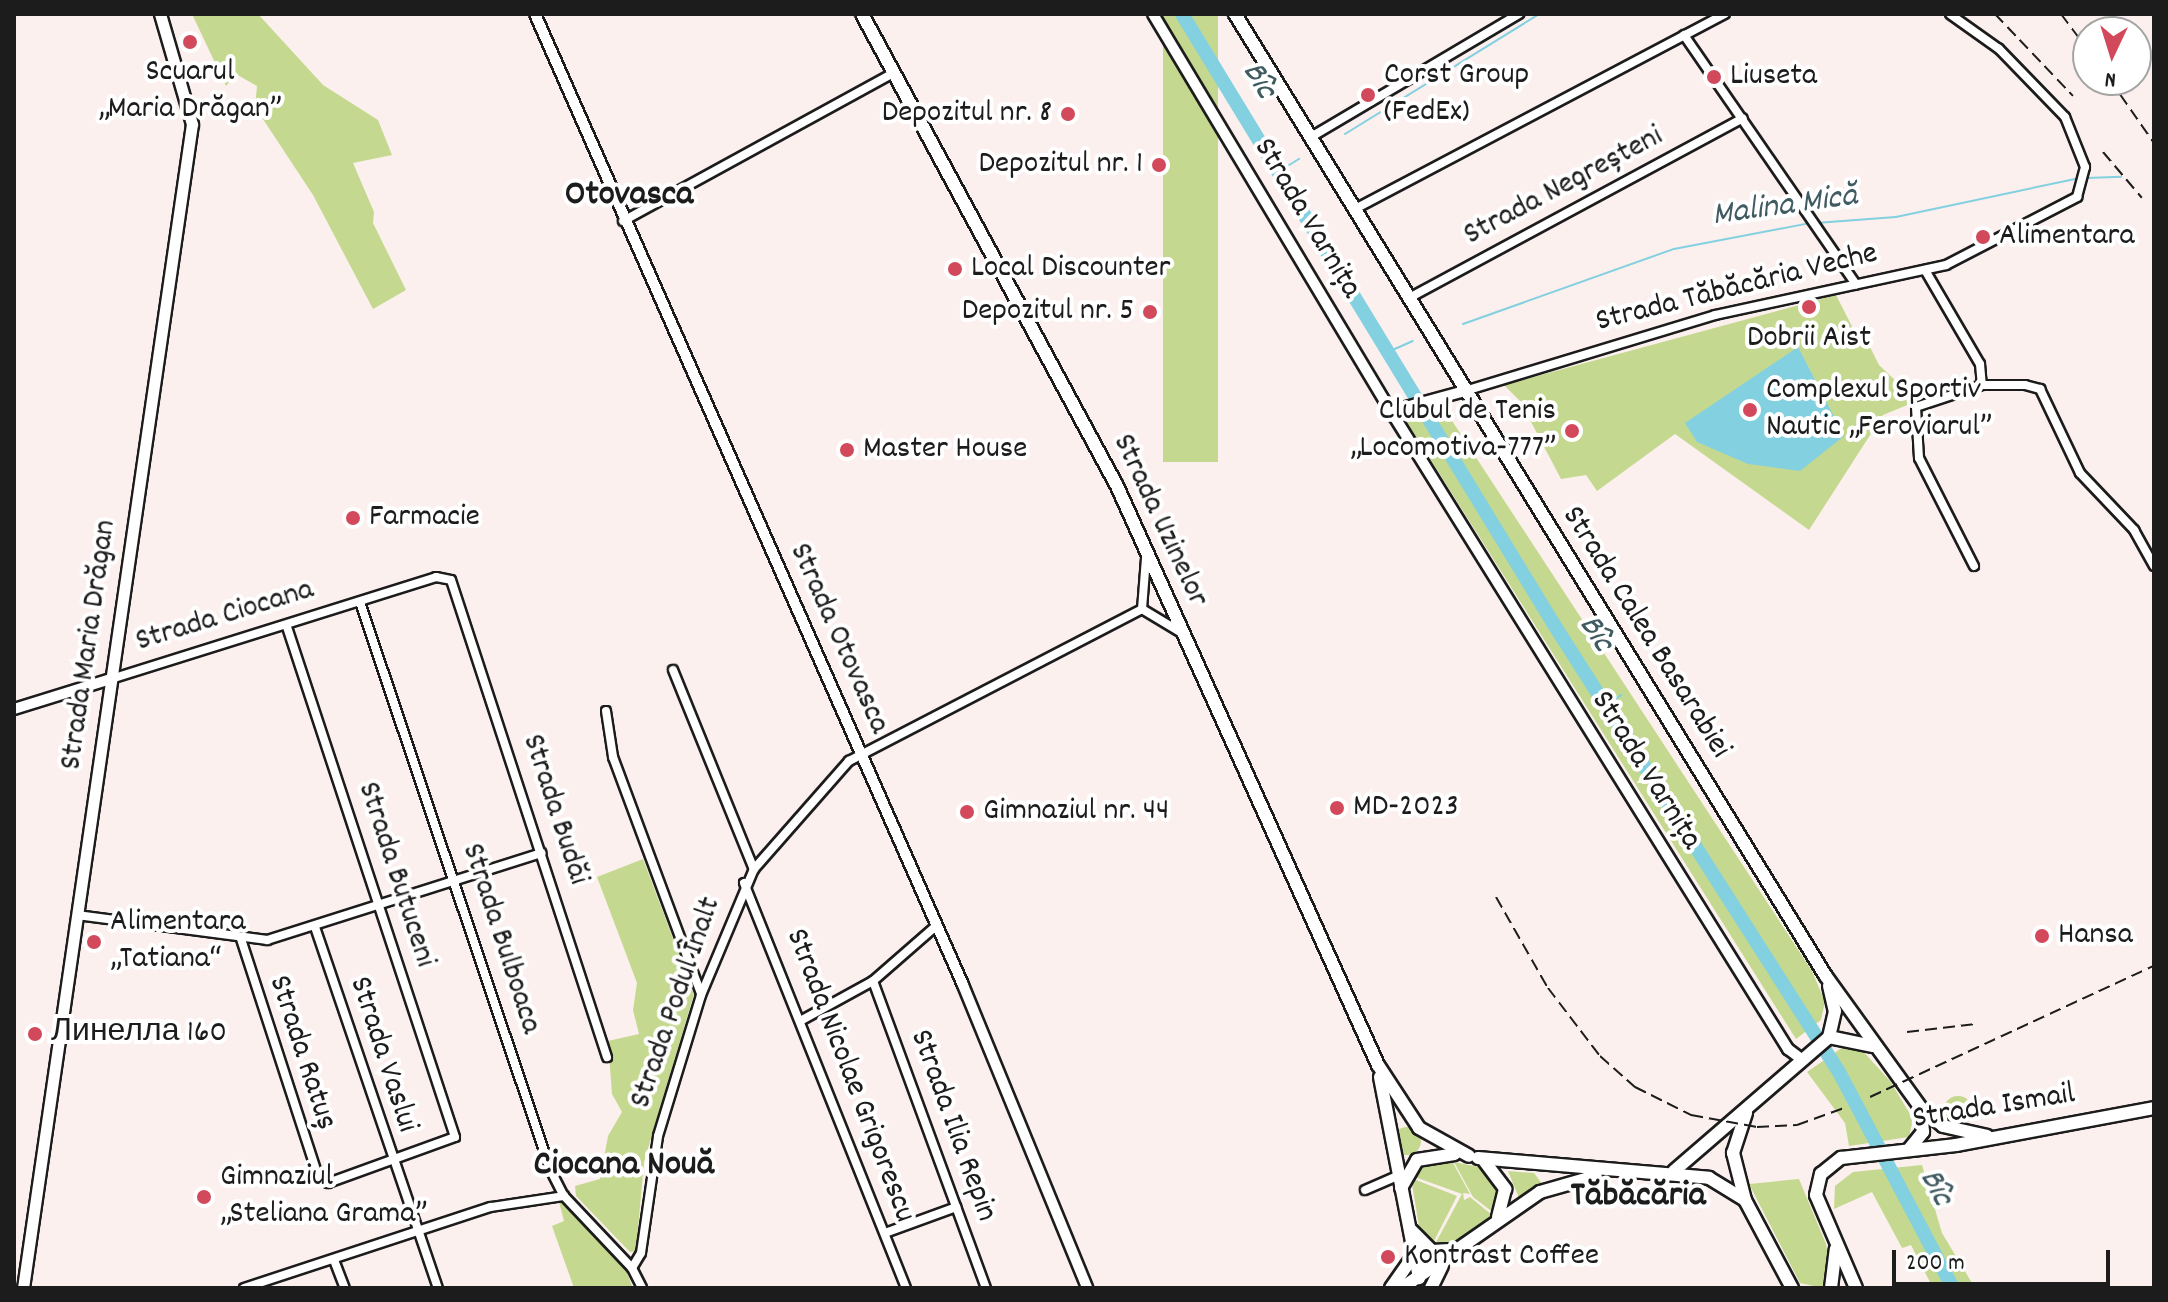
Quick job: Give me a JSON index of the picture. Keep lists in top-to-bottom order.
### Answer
{
  "streets": {
    "main road": [
      "Strada Uzinelor",
      "Strada Calea Basarabiei",
      "Strada Maria Drăgan",
      "Strada Ismail"
    ],
    "street": [
      "Strada Negreșteni",
      "Strada Varnița",
      "Strada Tăbăcăria Veche",
      "Strada Ciocana",
      "Strada Otovasca",
      "Strada Budăi",
      "Strada Butuceni",
      "Strada Bulboaca",
      "Strada Podul Înalt",
      "Strada Ratuș",
      "Strada Vaslui",
      "Strada Nicolae Grigorescu",
      "Strada Ilia Repin"
    ]
  },
  "crossings": [
    ["Strada Negreșteni", "Strada Calea Basarabiei"],
    ["Strada Varnița", "Strada Tăbăcăria Veche"],
    ["Strada Tăbăcăria Veche", "Strada Calea Basarabiei"],
    ["Strada Ciocana", "Strada Maria Drăgan"],
    ["Strada Ciocana", "Strada Budăi"],
    ["Strada Ciocana", "Strada Butuceni"],
    ["Strada Ciocana", "Strada Bulboaca"],
    ["Strada Calea Basarabiei", "Strada Ismail"],
    ["Strada Otovasca", "Strada Podul Înalt"],
    ["Strada Butuceni", "Strada Ratuș"],
    ["Strada Bulboaca", "Strada Podul Înalt"],
    ["Strada Podul Înalt", "Strada Nicolae Grigorescu"],
    ["Strada Ratuș", "Strada Vaslui"]
  ],
  "districts": ["Otovasca", "Ciocana Nouă", "Tăbăcăria"],
  "water": ["Bîc", "Malina Mică"],
  "places": [
    "Scuarul „Maria Drăgan”",
    "Liuseta",
    "Corst Group (FedEx)",
    "Depozitul nr. 8",
    "Depozitul nr. 1",
    "Alimentara",
    "Local Discounter",
    "Dobrii Aist",
    "Depozitul nr. 5",
    "Complexul Sportiv Nautic „Feroviarul”",
    "Clubul de Tenis „Locomotiva-777”",
    "Master House",
    "Farmacie",
    "MD-2023",
    "Gimnaziul nr. 44",
    "Hansa",
    "Alimentara „Tatiana“",
    "Линелла 160",
    "Gimnaziul „Steliana Grama”",
    "Kontrast Coffee"
  ],
  "scale_bar": "200 m",
  "north": "bottom"
}
